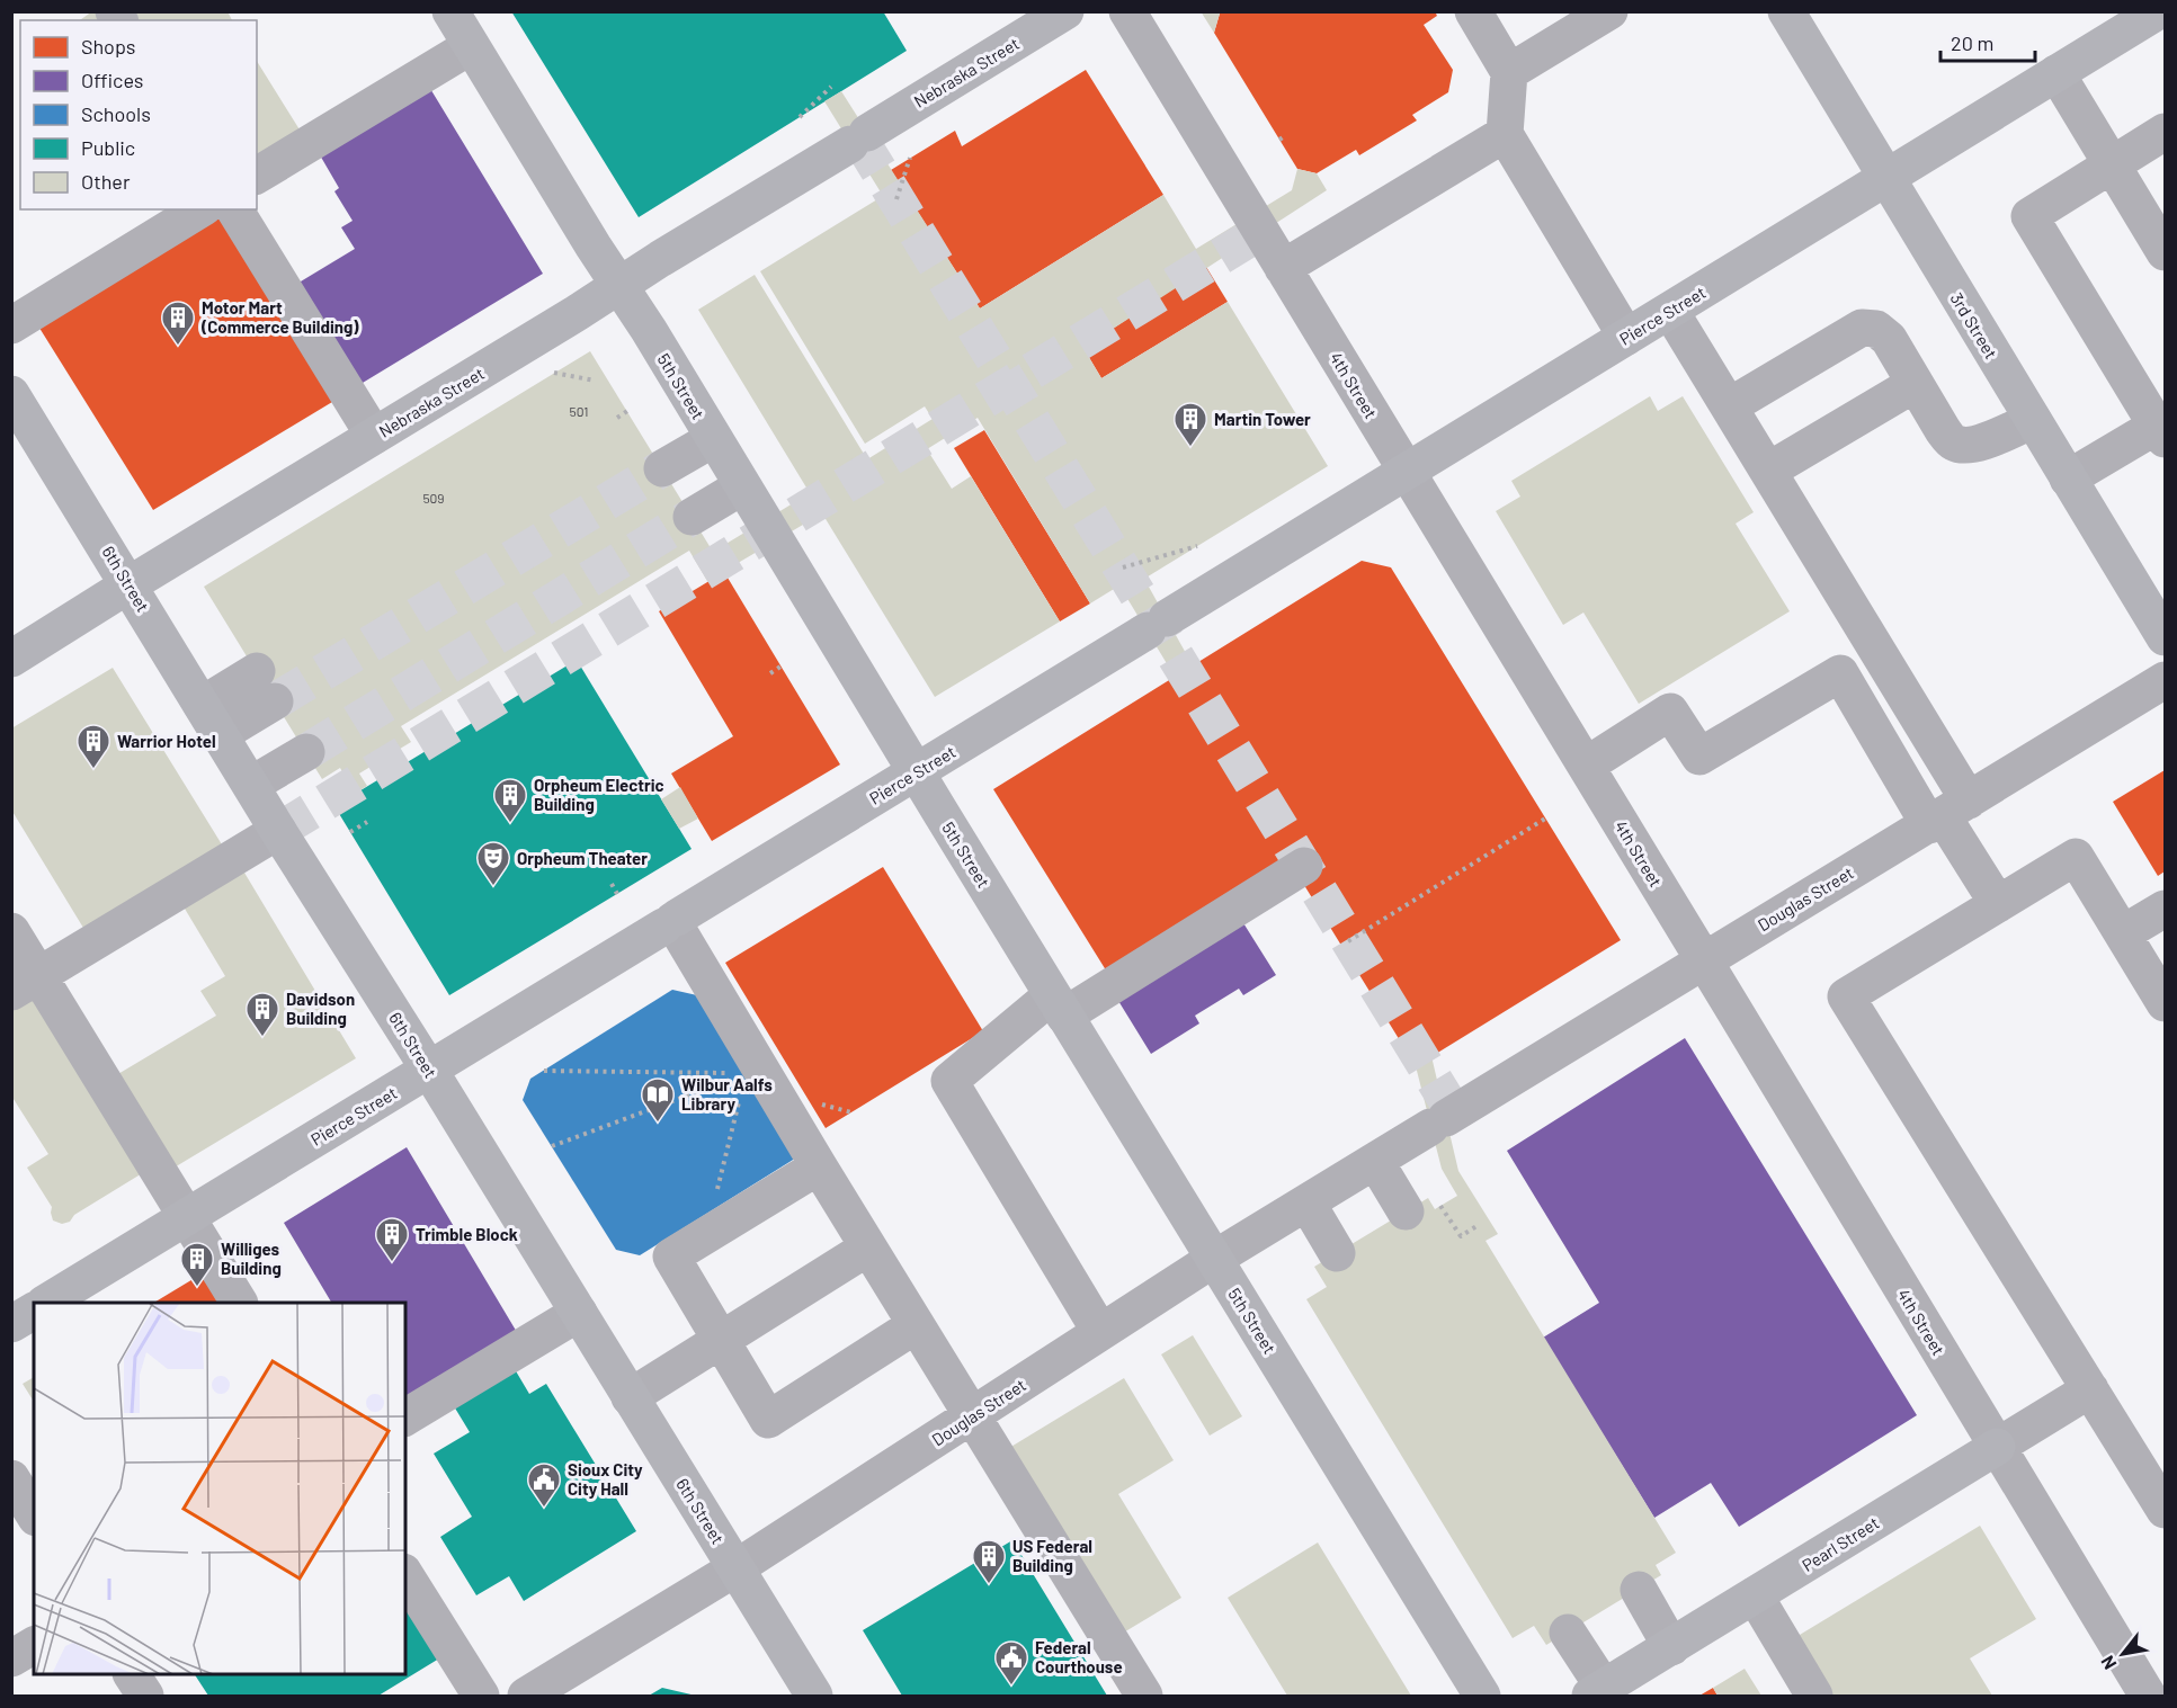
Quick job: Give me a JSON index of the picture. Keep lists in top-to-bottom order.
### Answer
{
  "streets": {
    "main road": [
      "Nebraska Street",
      "Pierce Street",
      "3rd Street",
      "5th Street",
      "6th Street",
      "Pearl Street"
    ],
    "street": ["4th Street", "Douglas Street"]
  },
  "crossings": [
    ["Nebraska Street", "5th Street"],
    ["Nebraska Street", "6th Street"],
    ["Pierce Street", "3rd Street"],
    ["Pierce Street", "4th Street"],
    ["Pierce Street", "5th Street"],
    ["Pierce Street", "6th Street"],
    ["4th Street", "Douglas Street"],
    ["4th Street", "Pearl Street"],
    ["5th Street", "Douglas Street"],
    ["6th Street", "Douglas Street"]
  ],
  "places": {
    "building": [
      "Motor Mart (Commerce Building)",
      "Martin Tower",
      "Warrior Hotel",
      "Orpheum Electric Building",
      "Davidson Building",
      "Trimble Block",
      "Williges Building",
      "US Federal Building"
    ],
    "theatre": ["Orpheum Theater"],
    "library": ["Wilbur Aalfs Library"],
    "public building": ["Sioux City City Hall", "Federal Courthouse"]
  },
  "house_numbers": ["501", "509"],
  "legend": [
    "Shops",
    "Offices",
    "Schools",
    "Public",
    "Other"
  ],
  "scale_bar": "20 m",
  "north": "bottom left"
}
